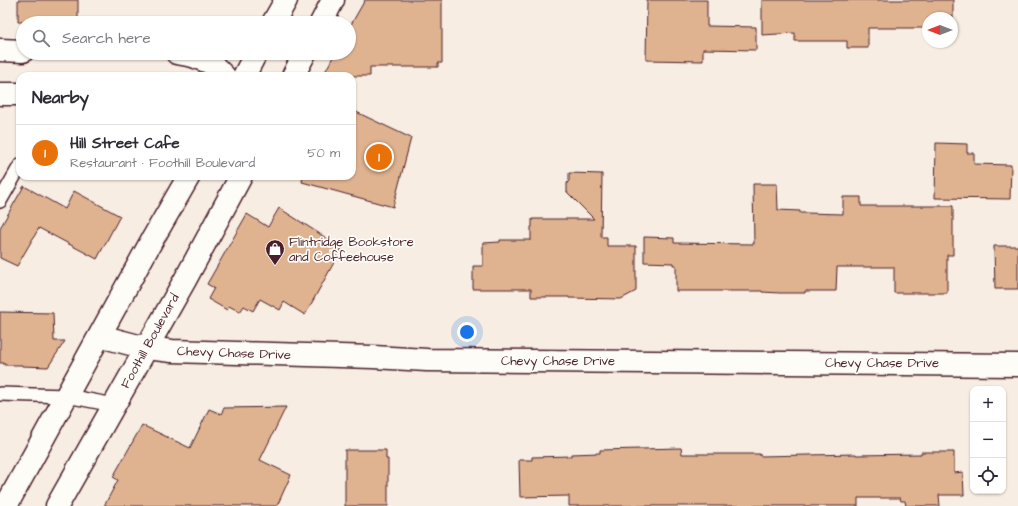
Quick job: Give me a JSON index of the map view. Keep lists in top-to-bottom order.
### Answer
{
  "streets": {
    "main road": ["Foothill Boulevard", "Chevy Chase Drive"]
  },
  "crossings": [
    ["Foothill Boulevard", "Chevy Chase Drive"]
  ],
  "places": {
    "shop": ["Flintridge Bookstore and Coffeehouse"]
  },
  "north": "left",
  "page": {
    "search": "Search here",
    "heading": "Nearby",
    "list": [
      {
        "mark": "1",
        "name": "Hill Street Cafe",
        "note": "Restaurant · Foothill Boulevard",
        "value": "50 m"
      }
    ],
    "pins": "1",
    "map_buttons": ["+", "−"]
  }
}
